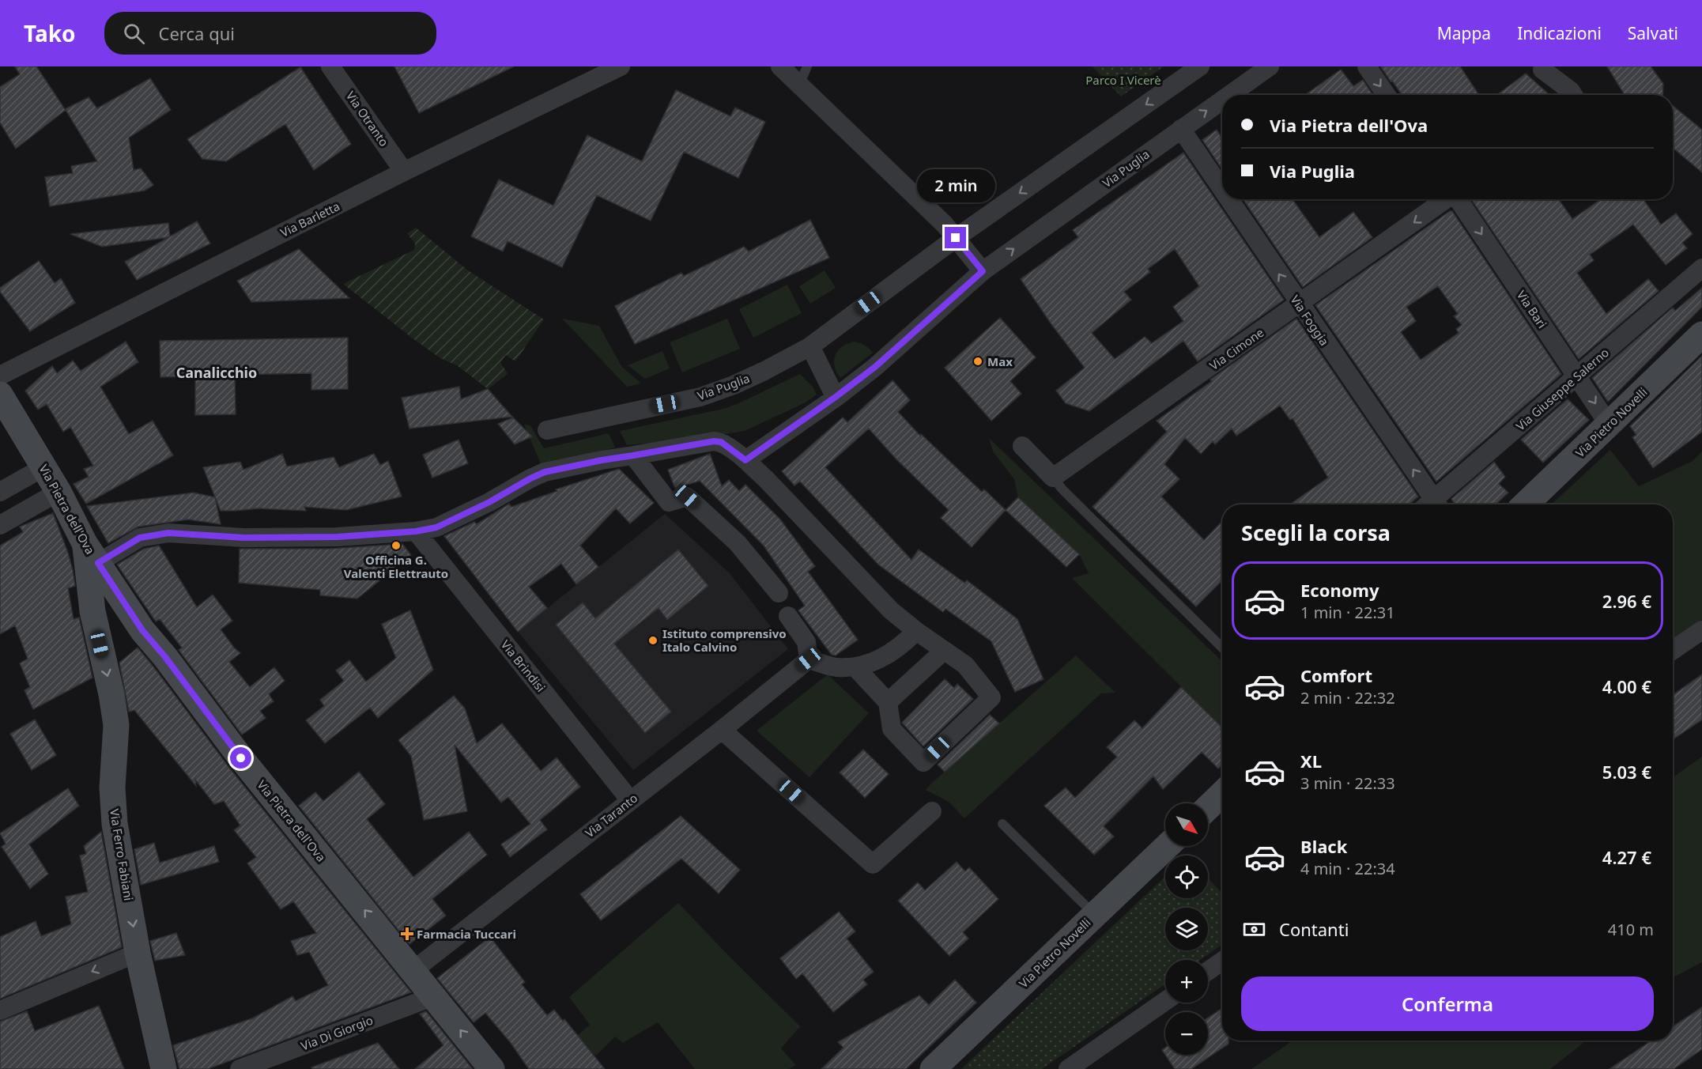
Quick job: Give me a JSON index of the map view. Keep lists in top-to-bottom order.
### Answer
{
  "streets": {
    "main road": ["Via Pietro Novelli", "Via Pietra dell'Ova", "Via Ferro Fabiani"],
    "street": [
      "Via Otranto",
      "Via Puglia",
      "Via Barletta",
      "Via Bari",
      "Via Foggia",
      "Via Cimone",
      "Via Giuseppe Salerno",
      "Via Brindisi",
      "Via Taranto",
      "Via Di Giorgio"
    ]
  },
  "crossings": [
    ["Via Otranto", "Via Barletta"],
    ["Via Puglia", "Via Foggia"],
    ["Via Bari", "Via Giuseppe Salerno"],
    ["Via Bari", "Via Pietro Novelli"],
    ["Via Foggia", "Via Cimone"],
    ["Via Pietra dell'Ova", "Via Taranto"],
    ["Via Pietra dell'Ova", "Via Ferro Fabiani"],
    ["Via Pietra dell'Ova", "Via Di Giorgio"],
    ["Via Brindisi", "Via Taranto"]
  ],
  "one_way": [
    "Via Bari",
    "Via Foggia",
    "Via Cimone",
    "Via Pietra dell'Ova",
    "Via Ferro Fabiani"
  ],
  "districts": ["Canalicchio"],
  "parks": ["Parco I Vicerè"],
  "places": {
    "other": ["Max", "Officina G. Valenti Elettrauto", "Istituto comprensivo Italo Calvino"],
    "health": ["Farmacia Tuccari"]
  },
  "north": "bottom right",
  "page": {
    "header": "Tako",
    "search": "Cerca qui",
    "nav": ["Mappa", "Indicazioni", "Salvati"],
    "banner": ["Via Pietra dell'Ova", "Via Puglia"],
    "bubble": "2 min",
    "heading": "Scegli la corsa",
    "list": [
      {
        "name": "Economy",
        "note": "1 min · 22:31",
        "value": "2.96 €"
      },
      {
        "name": "Comfort",
        "note": "2 min · 22:32",
        "value": "4.00 €"
      },
      {
        "name": "XL",
        "note": "3 min · 22:33",
        "value": "5.03 €"
      },
      {
        "name": "Black",
        "note": "4 min · 22:34",
        "value": "4.27 €"
      }
    ],
    "map_buttons": ["+", "−"],
    "pay": ["Contanti", "410 m"],
    "buttons": "Conferma"
  }
}
